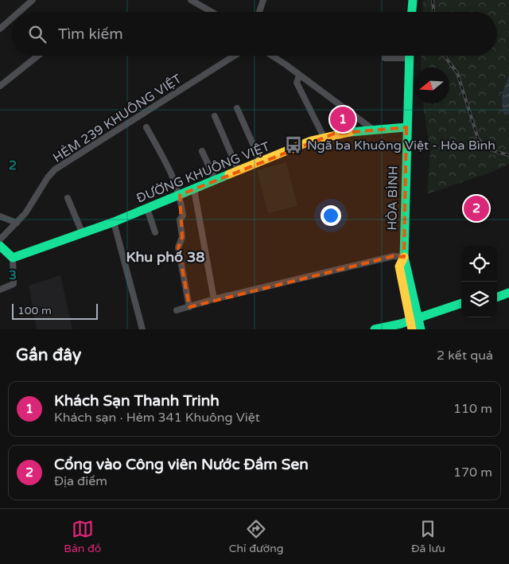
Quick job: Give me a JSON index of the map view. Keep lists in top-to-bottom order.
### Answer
{
  "streets": {
    "street": ["HẺM 239 KHUÔNG VIỆT", "ĐƯỜNG KHUÔNG VIỆT", "HÒA BÌNH"]
  },
  "crossings": [
    ["ĐƯỜNG KHUÔNG VIỆT", "HÒA BÌNH"]
  ],
  "districts": ["Khu phố 38"],
  "places": {
    "bus stop": ["Ngã ba Khuông Việt - Hòa Bình"]
  },
  "scale_bar": "100 m",
  "north": "left",
  "page": {
    "search": "Tìm kiếm",
    "pins": ["1", "2"],
    "scale": "100 m",
    "heading": ["Gần đây", "2 kết quả"],
    "list": [
      {
        "mark": "1",
        "name": "Khách Sạn Thanh Trinh",
        "note": "Khách sạn · Hẻm 341 Khuông Việt",
        "value": "110 m"
      },
      {
        "mark": "2",
        "name": "Cổng vào Công viên Nước Đầm Sen",
        "note": "Địa điểm",
        "value": "170 m"
      }
    ],
    "nav": ["Bản đồ", "Chỉ đường", "Đã lưu"]
  },
  "grid": {
    "rows": ["2", "3"]
  }
}
